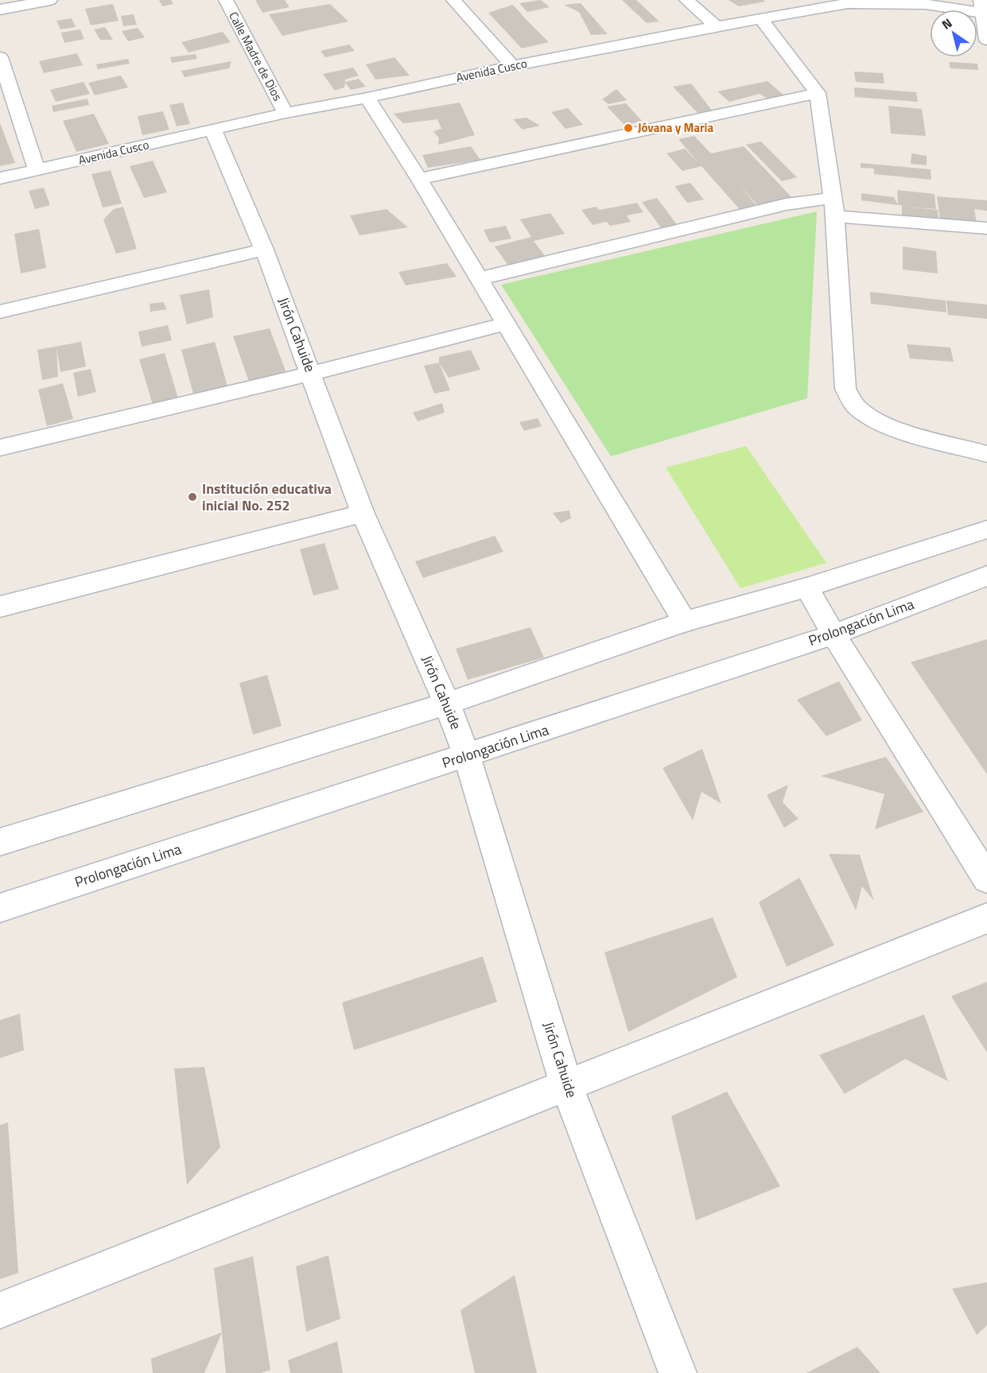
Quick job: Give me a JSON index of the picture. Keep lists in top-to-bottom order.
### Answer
{
  "streets": {
    "street": [
      "Calle Madre de Dios",
      "Avenida Cusco",
      "Jirón Cahuide",
      "Prolongación Lima"
    ]
  },
  "crossings": [
    ["Calle Madre de Dios", "Avenida Cusco"],
    ["Avenida Cusco", "Jirón Cahuide"],
    ["Jirón Cahuide", "Prolongación Lima"]
  ],
  "places": ["Jóvana y Maria", "Institución educativa inicial No. 252"],
  "north": "top left"
}
